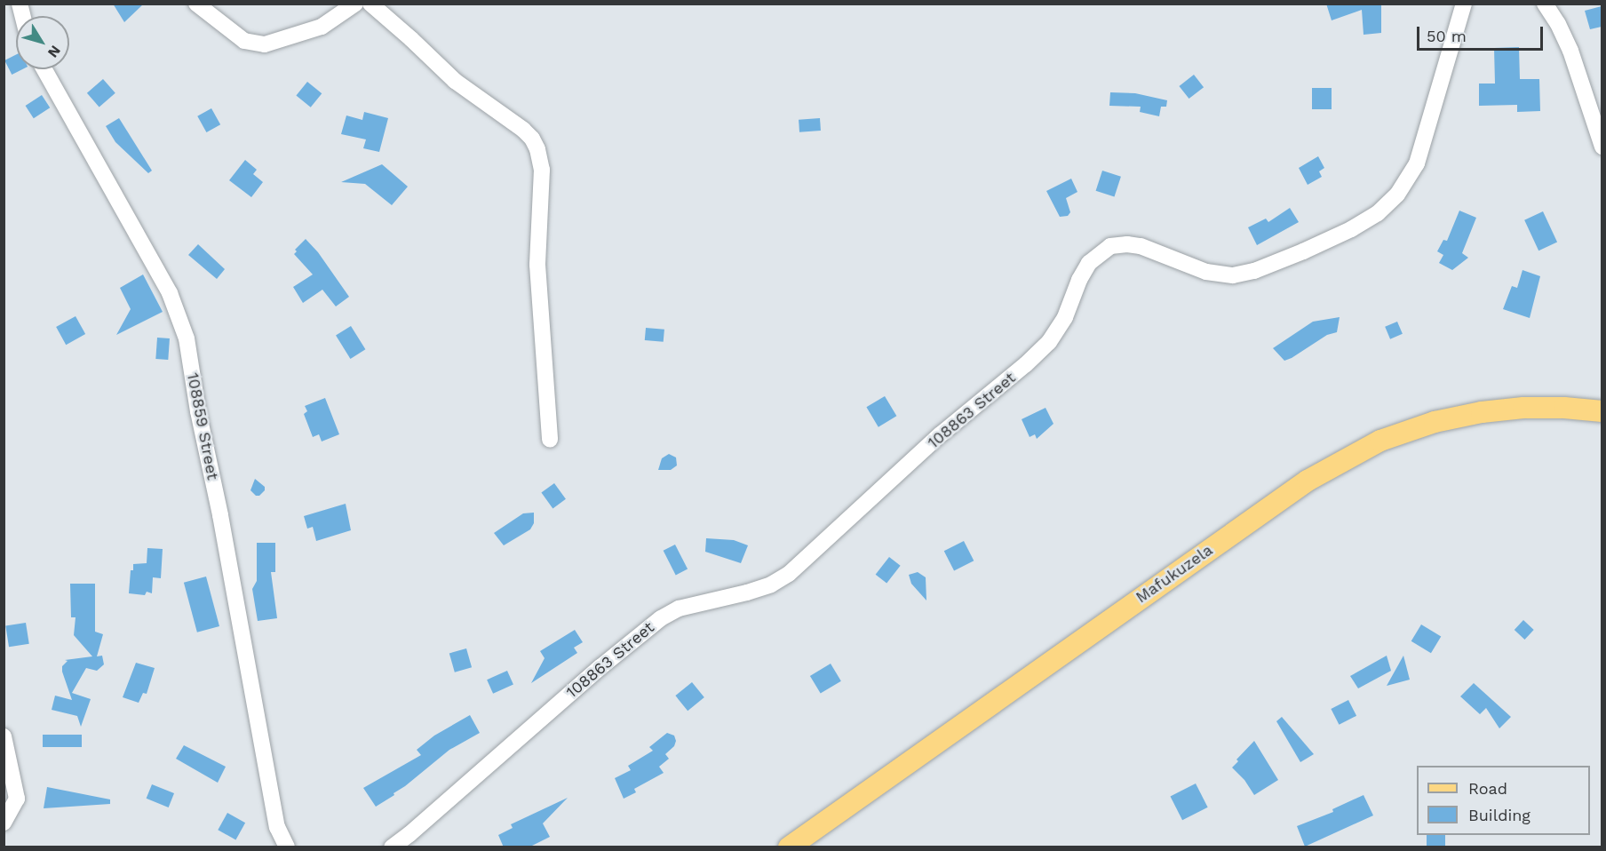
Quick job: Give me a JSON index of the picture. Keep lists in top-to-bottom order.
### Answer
{
  "streets": {
    "main road": ["Mafukuzela"],
    "street": ["108863 Street", "108859 Street"]
  },
  "legend": ["Road", "Building"],
  "scale_bar": "50 m",
  "north": "bottom right"
}
